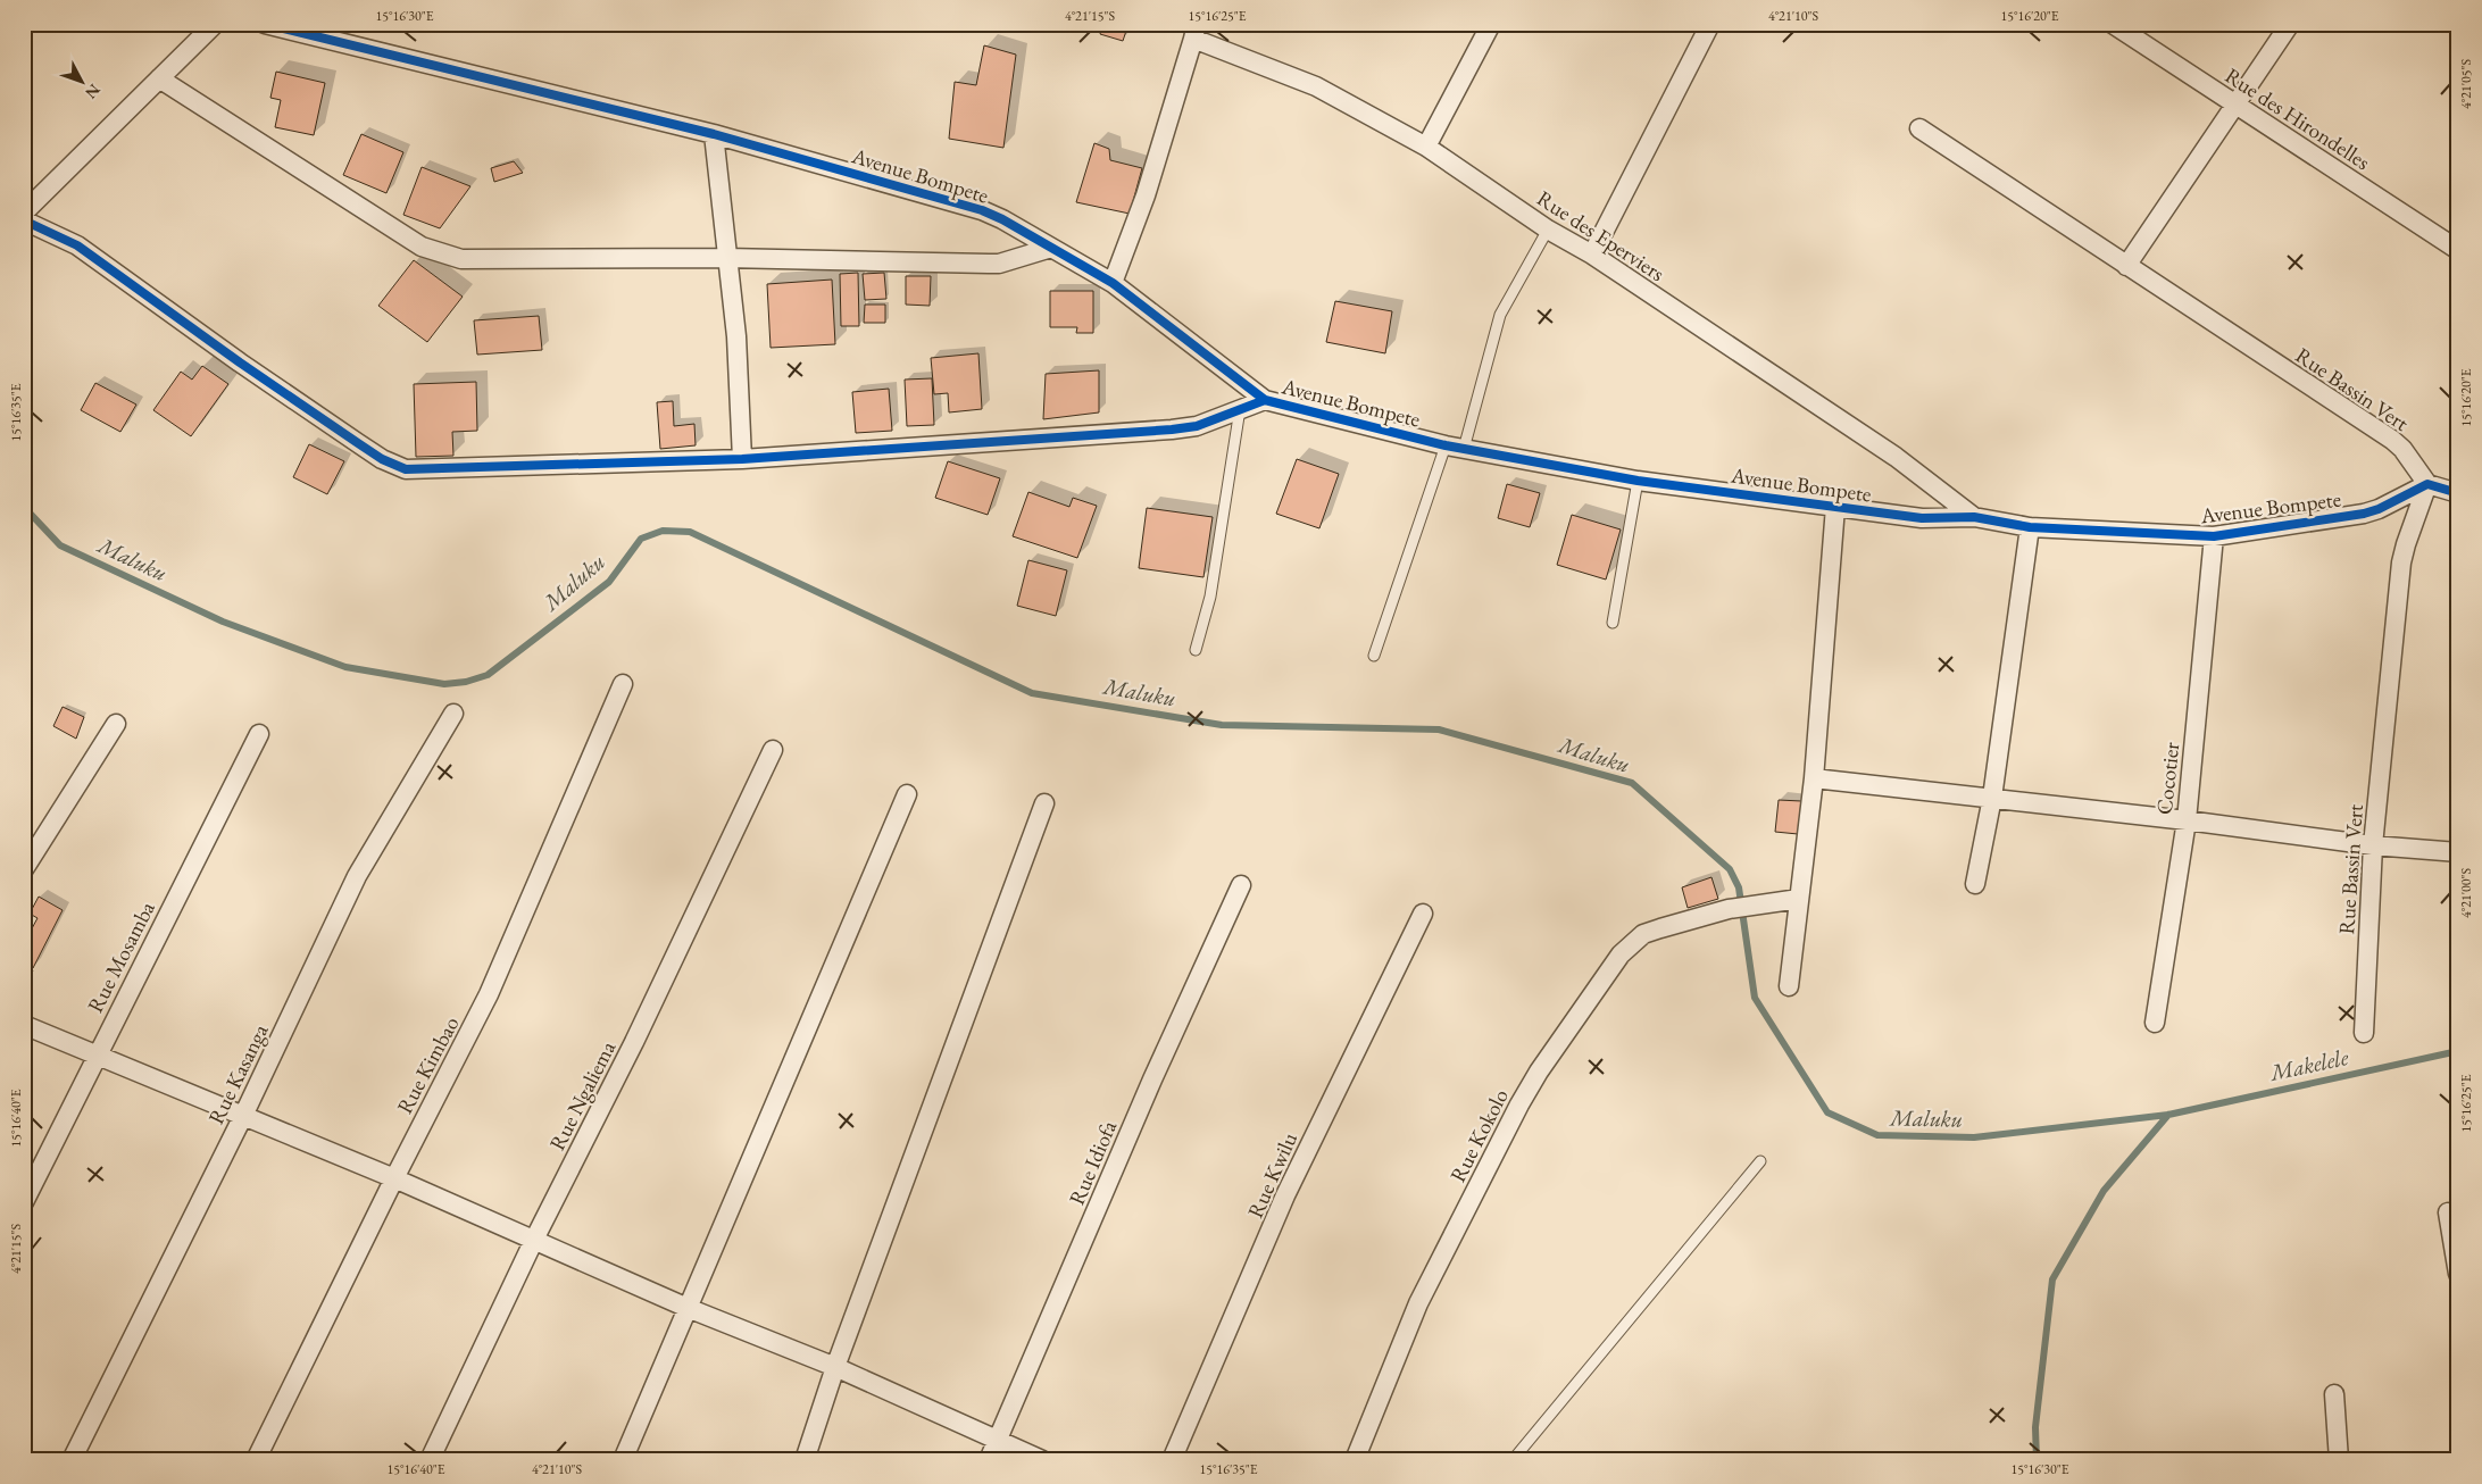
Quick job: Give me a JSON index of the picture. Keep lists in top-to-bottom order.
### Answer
{
  "streets": {
    "street": [
      "Rue des Hirondelles",
      "Avenue Bompete",
      "Rue des Eperviers",
      "Rue Bassin Vert",
      "Cocotier",
      "Rue Mosamba",
      "Rue Kimbao",
      "Rue Kasanga",
      "Rue Ngaliema",
      "Rue Kokolo",
      "Rue Idiofa",
      "Rue Kwilu"
    ]
  },
  "crossings": [
    ["Avenue Bompete", "Rue des Eperviers"],
    ["Avenue Bompete", "Rue Bassin Vert"],
    ["Avenue Bompete", "Cocotier"]
  ],
  "water": ["Maluku", "Makelele"],
  "north": "bottom right",
  "coordinates": [
    "15°16'30\"E",
    "4°21'15\"S",
    "15°16'25\"E",
    "4°21'10\"S",
    "15°16'20\"E",
    "4°21'05\"S",
    "15°16'35\"E",
    "4°21'00\"S",
    "15°16'40\"E"
  ]
}
